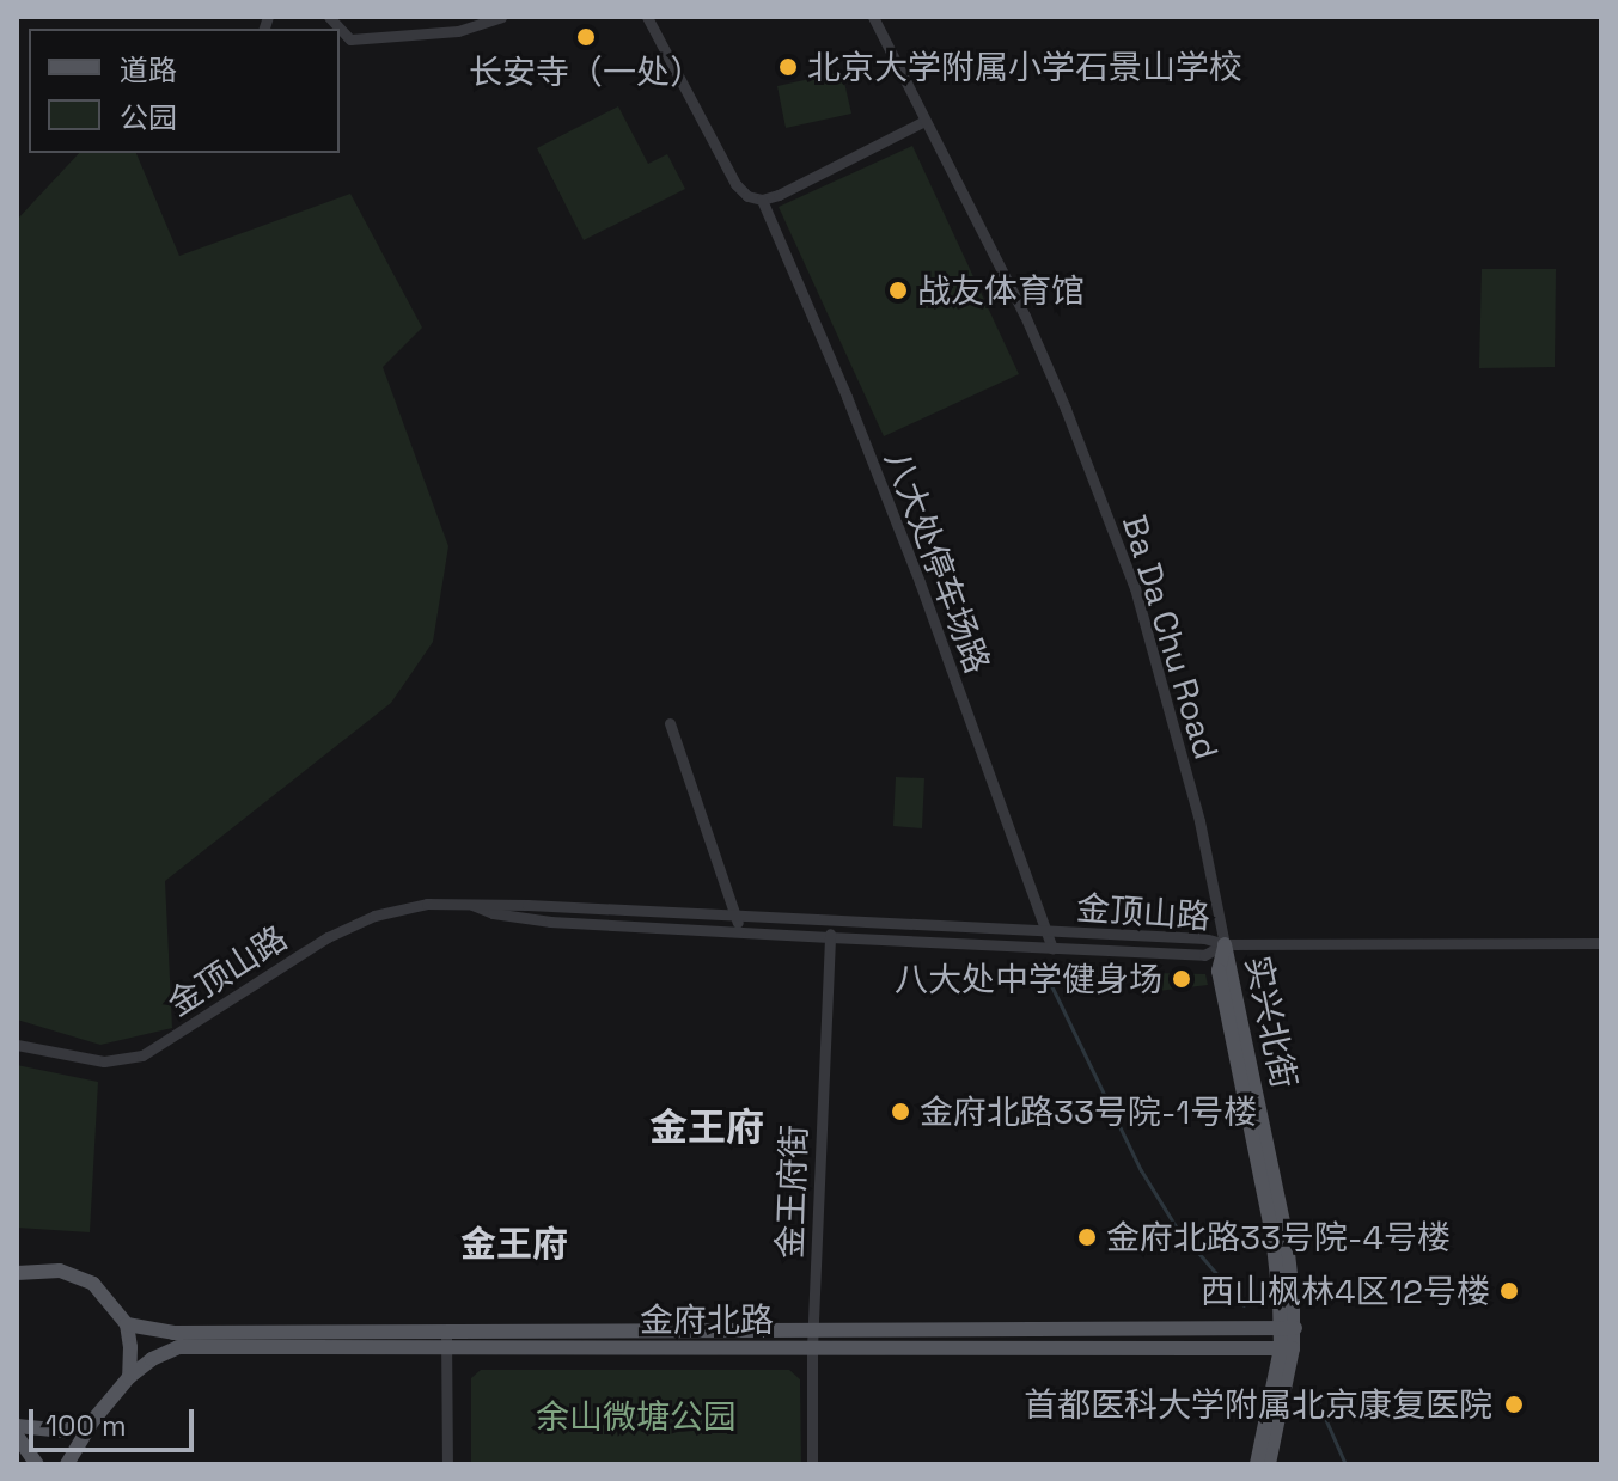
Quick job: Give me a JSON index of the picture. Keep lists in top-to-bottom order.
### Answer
{
  "streets": {
    "main road": ["实兴北街", "金府北路"],
    "street": [
      "八大处停车场路",
      "Ba Da Chu Road",
      "金顶山路",
      "金王府街"
    ]
  },
  "crossings": [
    ["八大处停车场路", "金顶山路"],
    ["Ba Da Chu Road", "金顶山路"],
    ["Ba Da Chu Road", "实兴北街"],
    ["金顶山路", "实兴北街"],
    ["金顶山路", "金王府街"],
    ["实兴北街", "金府北路"],
    ["金王府街", "金府北路"]
  ],
  "districts": ["金王府", "金王府"],
  "parks": ["余山微塘公园"],
  "places": [
    "长安寺（一处）",
    "北京大学附属小学石景山学校",
    "战友体育馆",
    "八大处中学健身场",
    "金府北路33号院-1号楼",
    "金府北路33号院-4号楼",
    "西山枫林4区12号楼",
    "首都医科大学附属北京康复医院"
  ],
  "legend": ["道路", "公园"],
  "scale_bar": "100 m"
}
